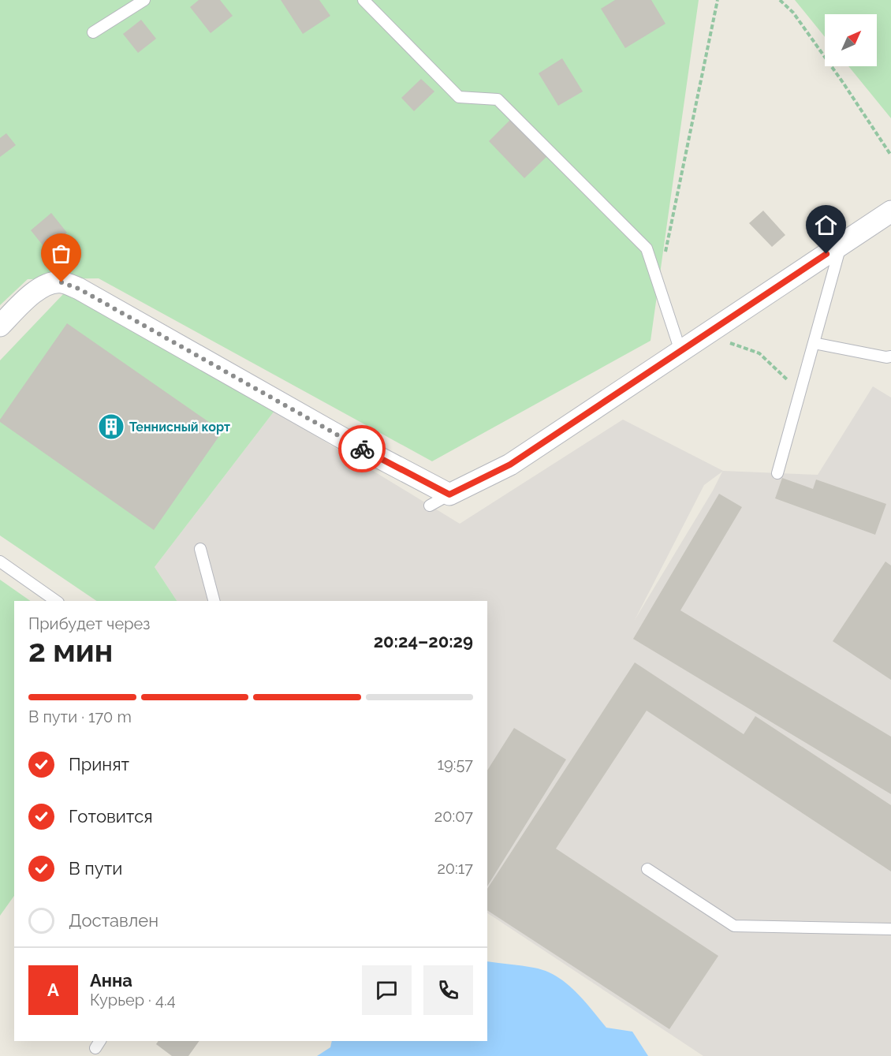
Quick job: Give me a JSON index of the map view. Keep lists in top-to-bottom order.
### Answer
{
  "places": {
    "building": ["Теннисный корт"]
  },
  "north": "top right",
  "page": {
    "heading": ["2 мин", "Прибудет через", "20:24–20:29"],
    "panel": ["Анна", "Курьер · 4.4"],
    "bar": "В пути · 170 m",
    "list": [
      ["Принят", "19:57"],
      ["Готовится", "20:07"],
      ["В пути", "20:17"],
      "Доставлен"
    ],
    "round": "А"
  }
}
